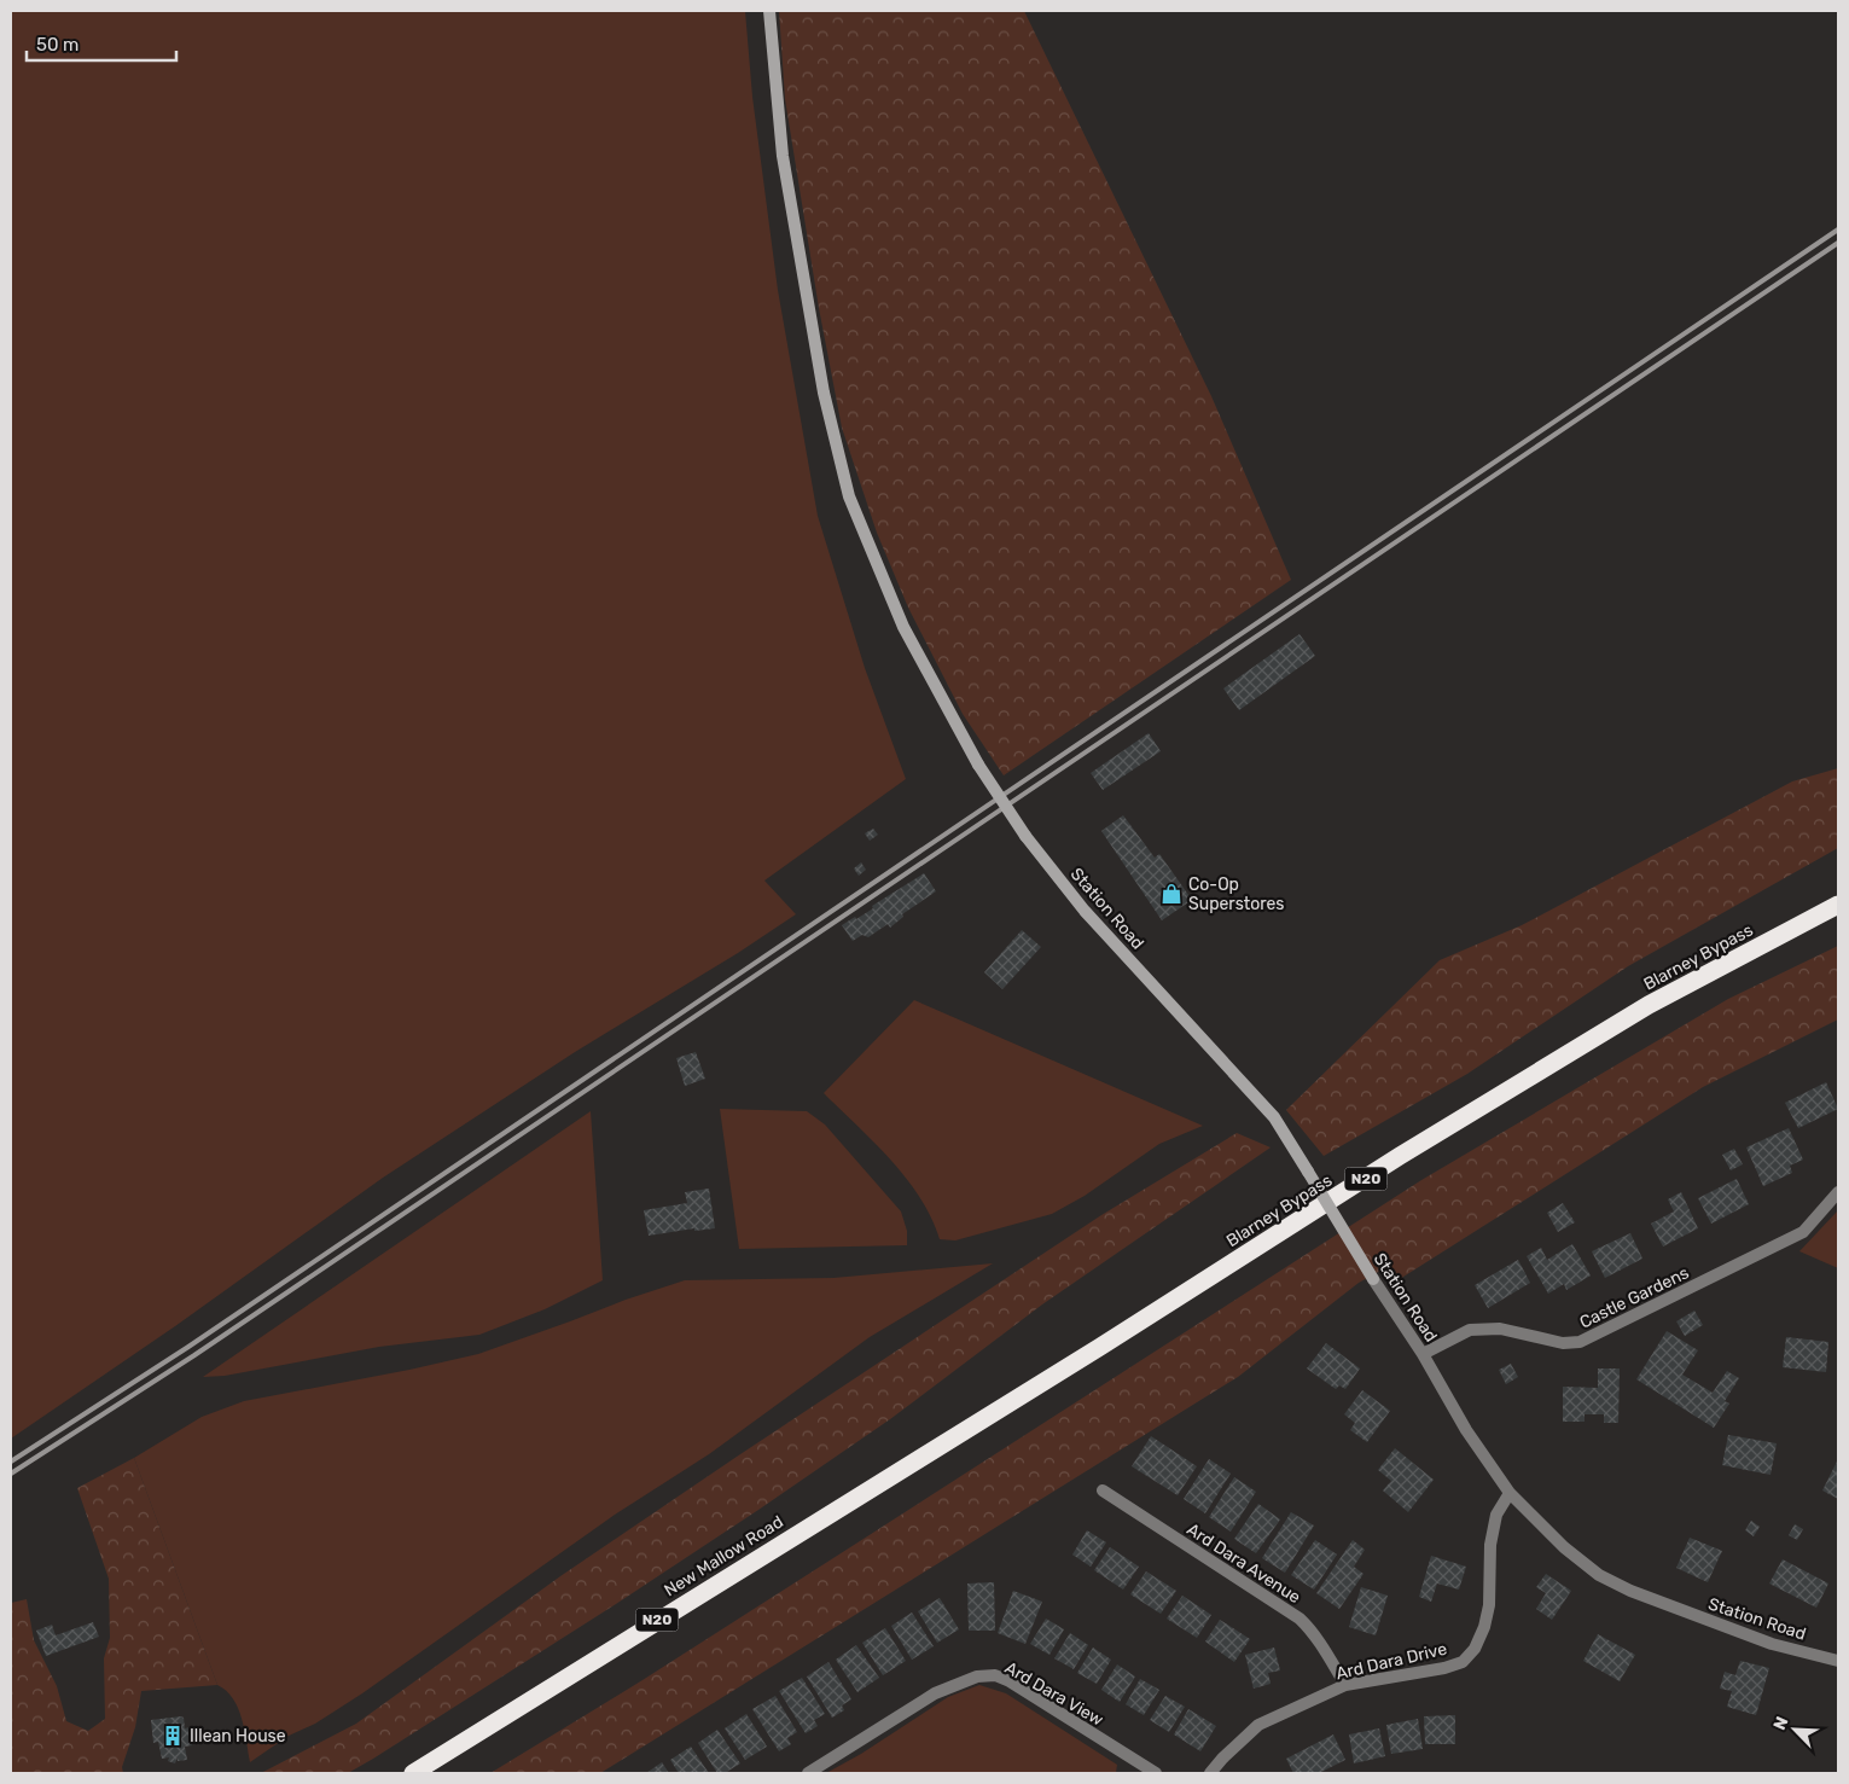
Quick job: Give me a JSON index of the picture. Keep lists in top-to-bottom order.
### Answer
{
  "streets": {
    "highway": ["Blarney Bypass", "N20", "New Mallow Road"],
    "street": [
      "Station Road",
      "Castle Gardens",
      "Ard Dara Avenue",
      "Ard Dara Drive",
      "Ard Dara View"
    ]
  },
  "crossings": [
    ["Station Road", "Castle Gardens"],
    ["Station Road", "Ard Dara Drive"],
    ["Blarney Bypass", "New Mallow Road"],
    ["Ard Dara Avenue", "Ard Dara Drive"]
  ],
  "places": {
    "shop": ["Co-Op Superstores"],
    "building": ["Illean House"]
  },
  "scale_bar": "50 m",
  "north": "top left"
}
